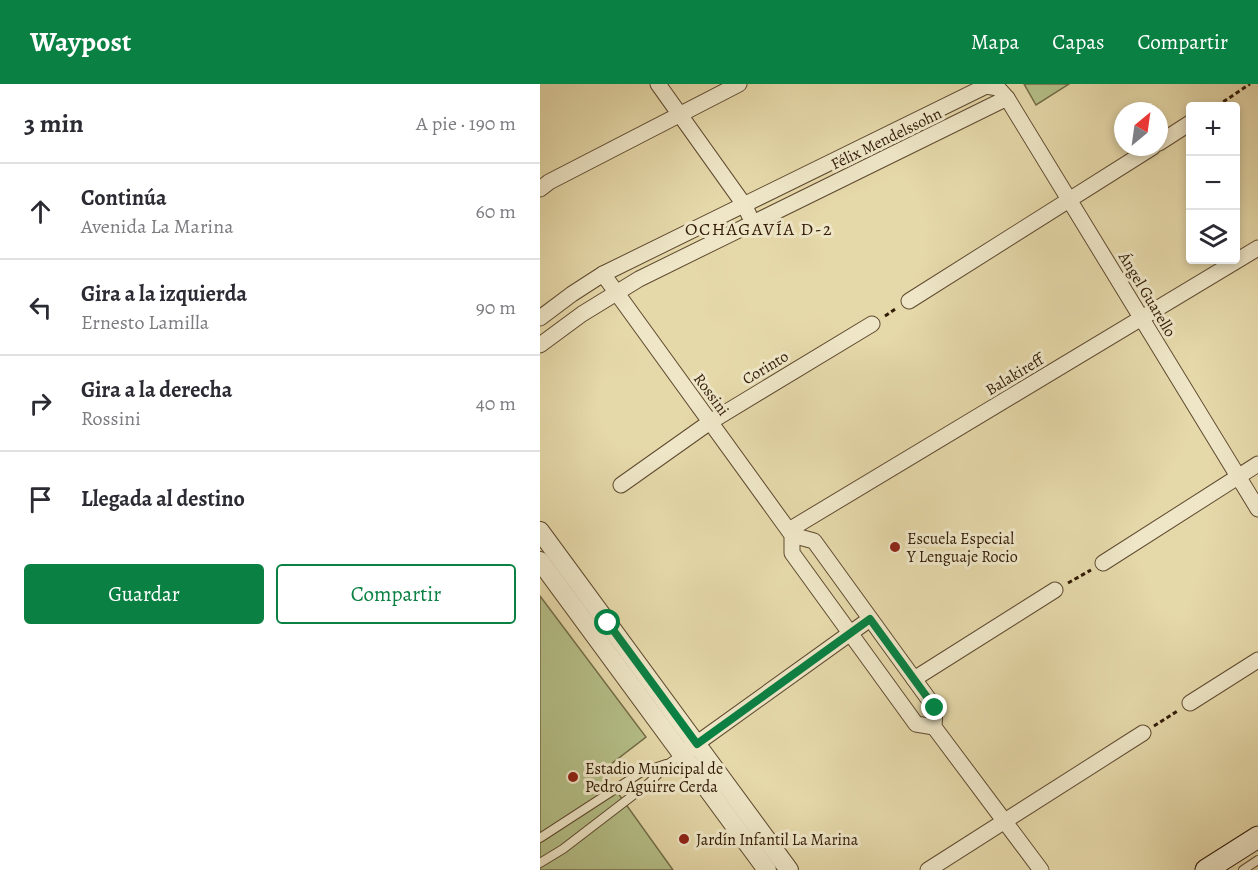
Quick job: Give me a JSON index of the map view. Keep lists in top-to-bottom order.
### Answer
{
  "streets": {
    "street": [
      "Félix Mendelssohn",
      "Ángel Guarello",
      "Corinto",
      "Balakireff",
      "Rossini"
    ]
  },
  "crossings": [
    ["Félix Mendelssohn", "Ángel Guarello"],
    ["Félix Mendelssohn", "Rossini"],
    ["Ángel Guarello", "Balakireff"],
    ["Corinto", "Rossini"],
    ["Balakireff", "Rossini"]
  ],
  "districts": ["OCHAGAVÍA D-2"],
  "places": ["Escuela Especial Y Lenguaje Rocio", "Estadio Municipal de Pedro Aguirre Cerda", "Jardín Infantil La Marina"],
  "north": "top right",
  "page": {
    "header": "Waypost",
    "nav": ["Mapa", "Capas", "Compartir"],
    "heading": ["3 min", "A pie · 190 m"],
    "map_buttons": ["+", "−"],
    "list": [
      ["Continúa", "Avenida La Marina", "60 m"],
      ["Gira a la izquierda", "Ernesto Lamilla", "90 m"],
      ["Gira a la derecha", "Rossini", "40 m"],
      "Llegada al destino"
    ],
    "buttons": ["Guardar", "Compartir"]
  }
}
